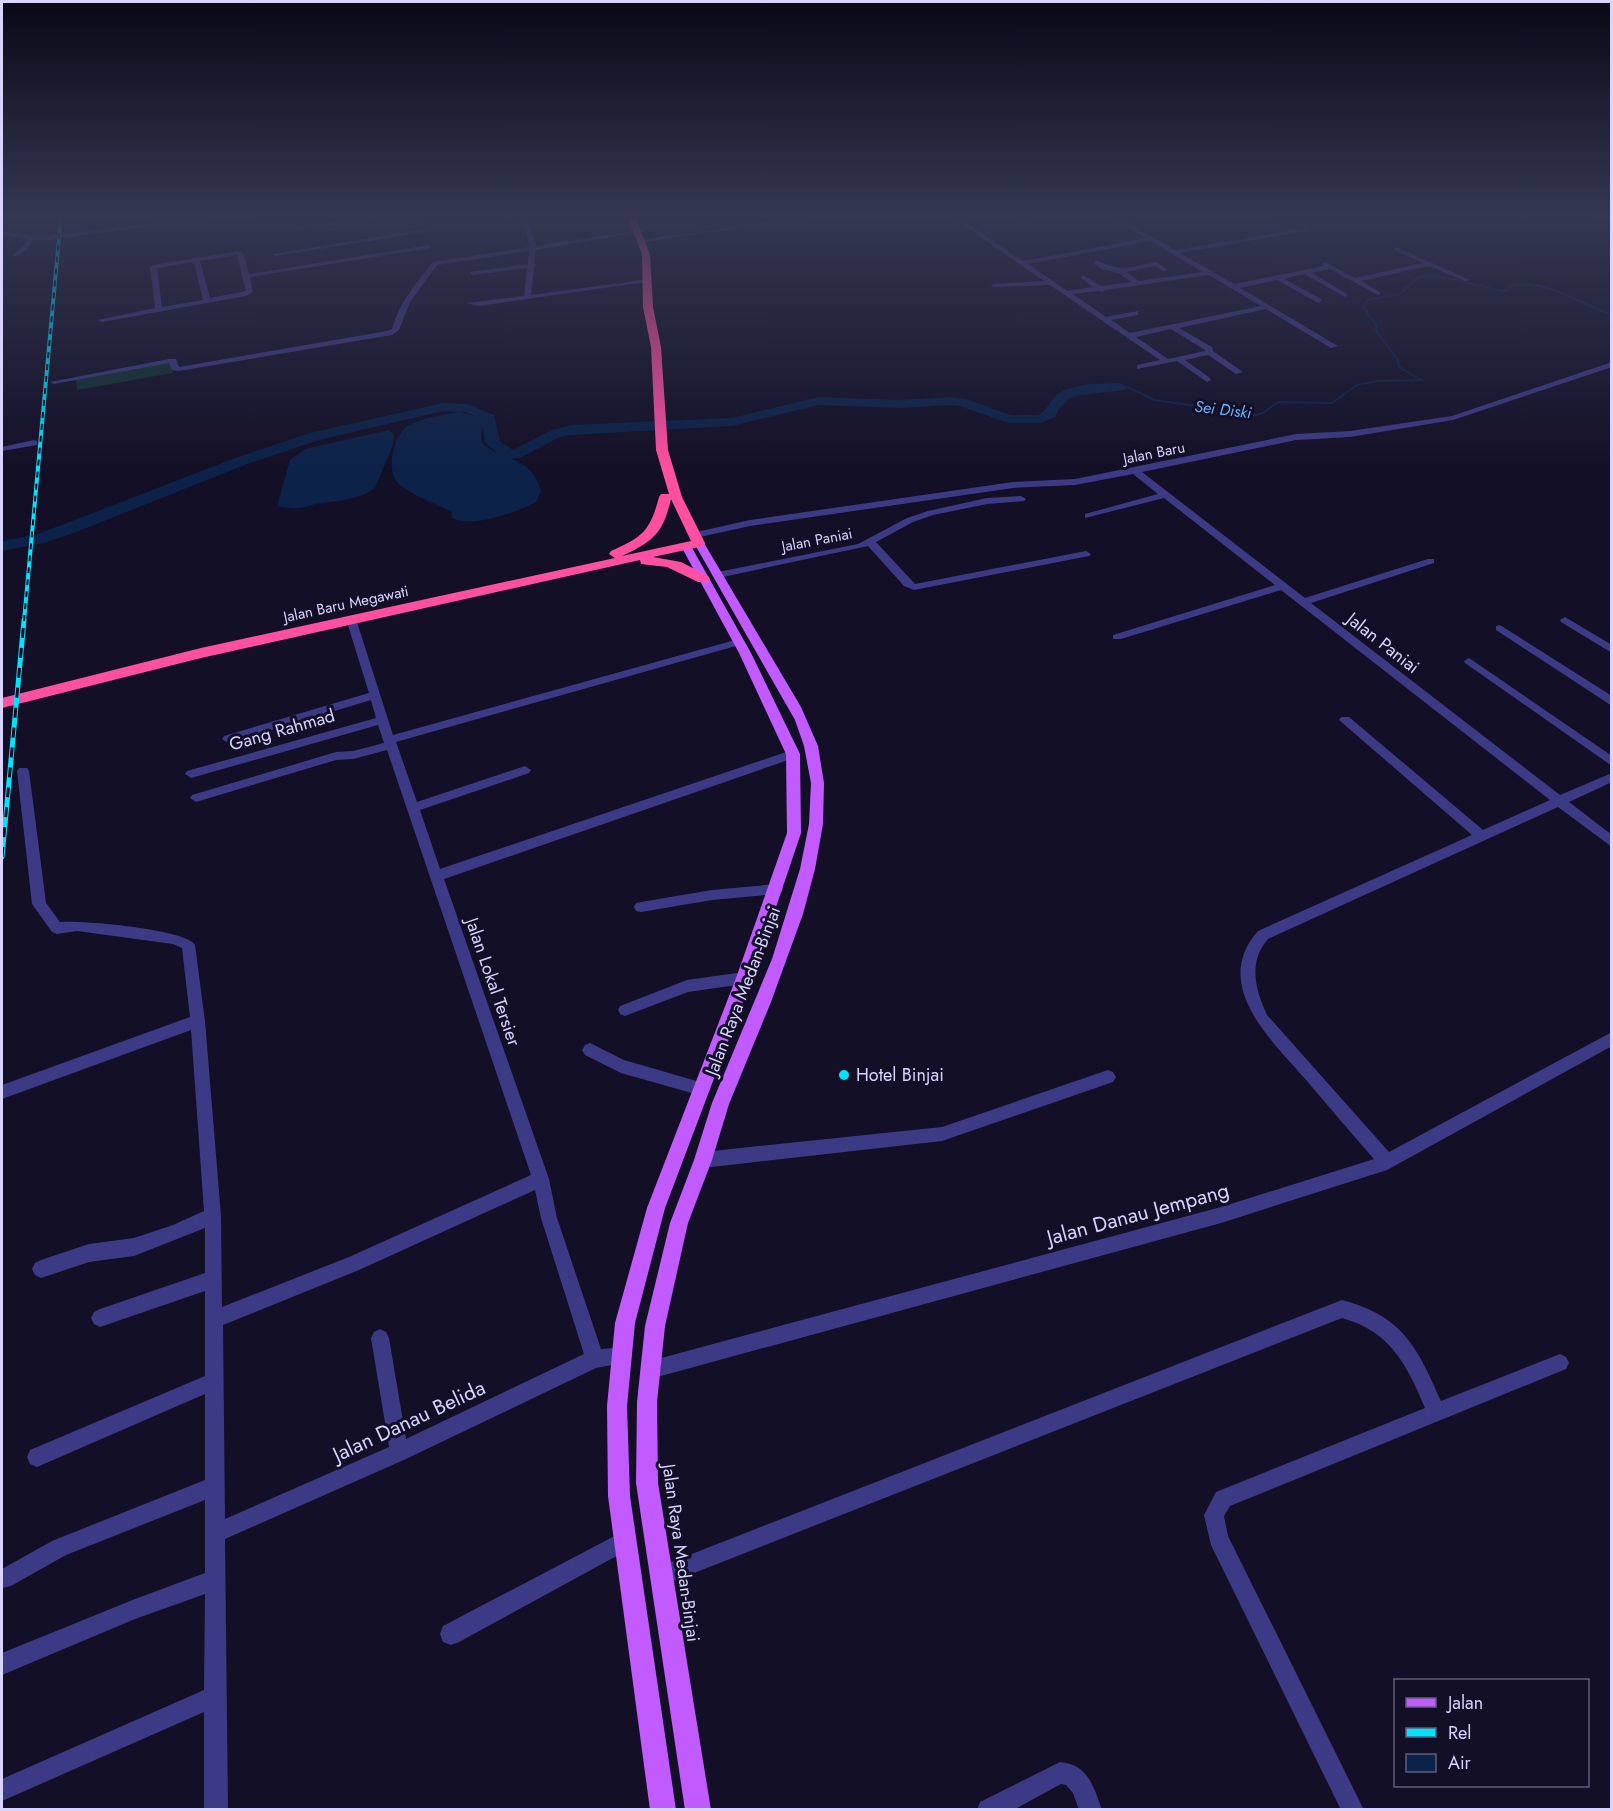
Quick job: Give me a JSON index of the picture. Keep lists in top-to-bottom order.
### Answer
{
  "streets": {
    "highway": ["Jalan Baru Megawati", "Jalan Raya Medan-Binjai"],
    "street": [
      "Jalan Baru",
      "Jalan Paniai",
      "Gang Rahmad",
      "Jalan Lokal Tersier",
      "Jalan Danau Jempang",
      "Jalan Danau Belida"
    ]
  },
  "crossings": [
    ["Jalan Baru", "Jalan Paniai"],
    ["Jalan Baru", "Jalan Baru Megawati"],
    ["Jalan Baru", "Jalan Raya Medan-Binjai"],
    ["Jalan Paniai", "Jalan Raya Medan-Binjai"],
    ["Jalan Baru Megawati", "Jalan Lokal Tersier"],
    ["Jalan Baru Megawati", "Jalan Raya Medan-Binjai"],
    ["Gang Rahmad", "Jalan Lokal Tersier"],
    ["Jalan Lokal Tersier", "Jalan Danau Belida"],
    ["Jalan Raya Medan-Binjai", "Jalan Danau Jempang"],
    ["Jalan Raya Medan-Binjai", "Jalan Danau Belida"]
  ],
  "water": ["Sei Diski"],
  "places": ["Hotel Binjai"],
  "legend": ["Jalan", "Rel", "Air"]
}
